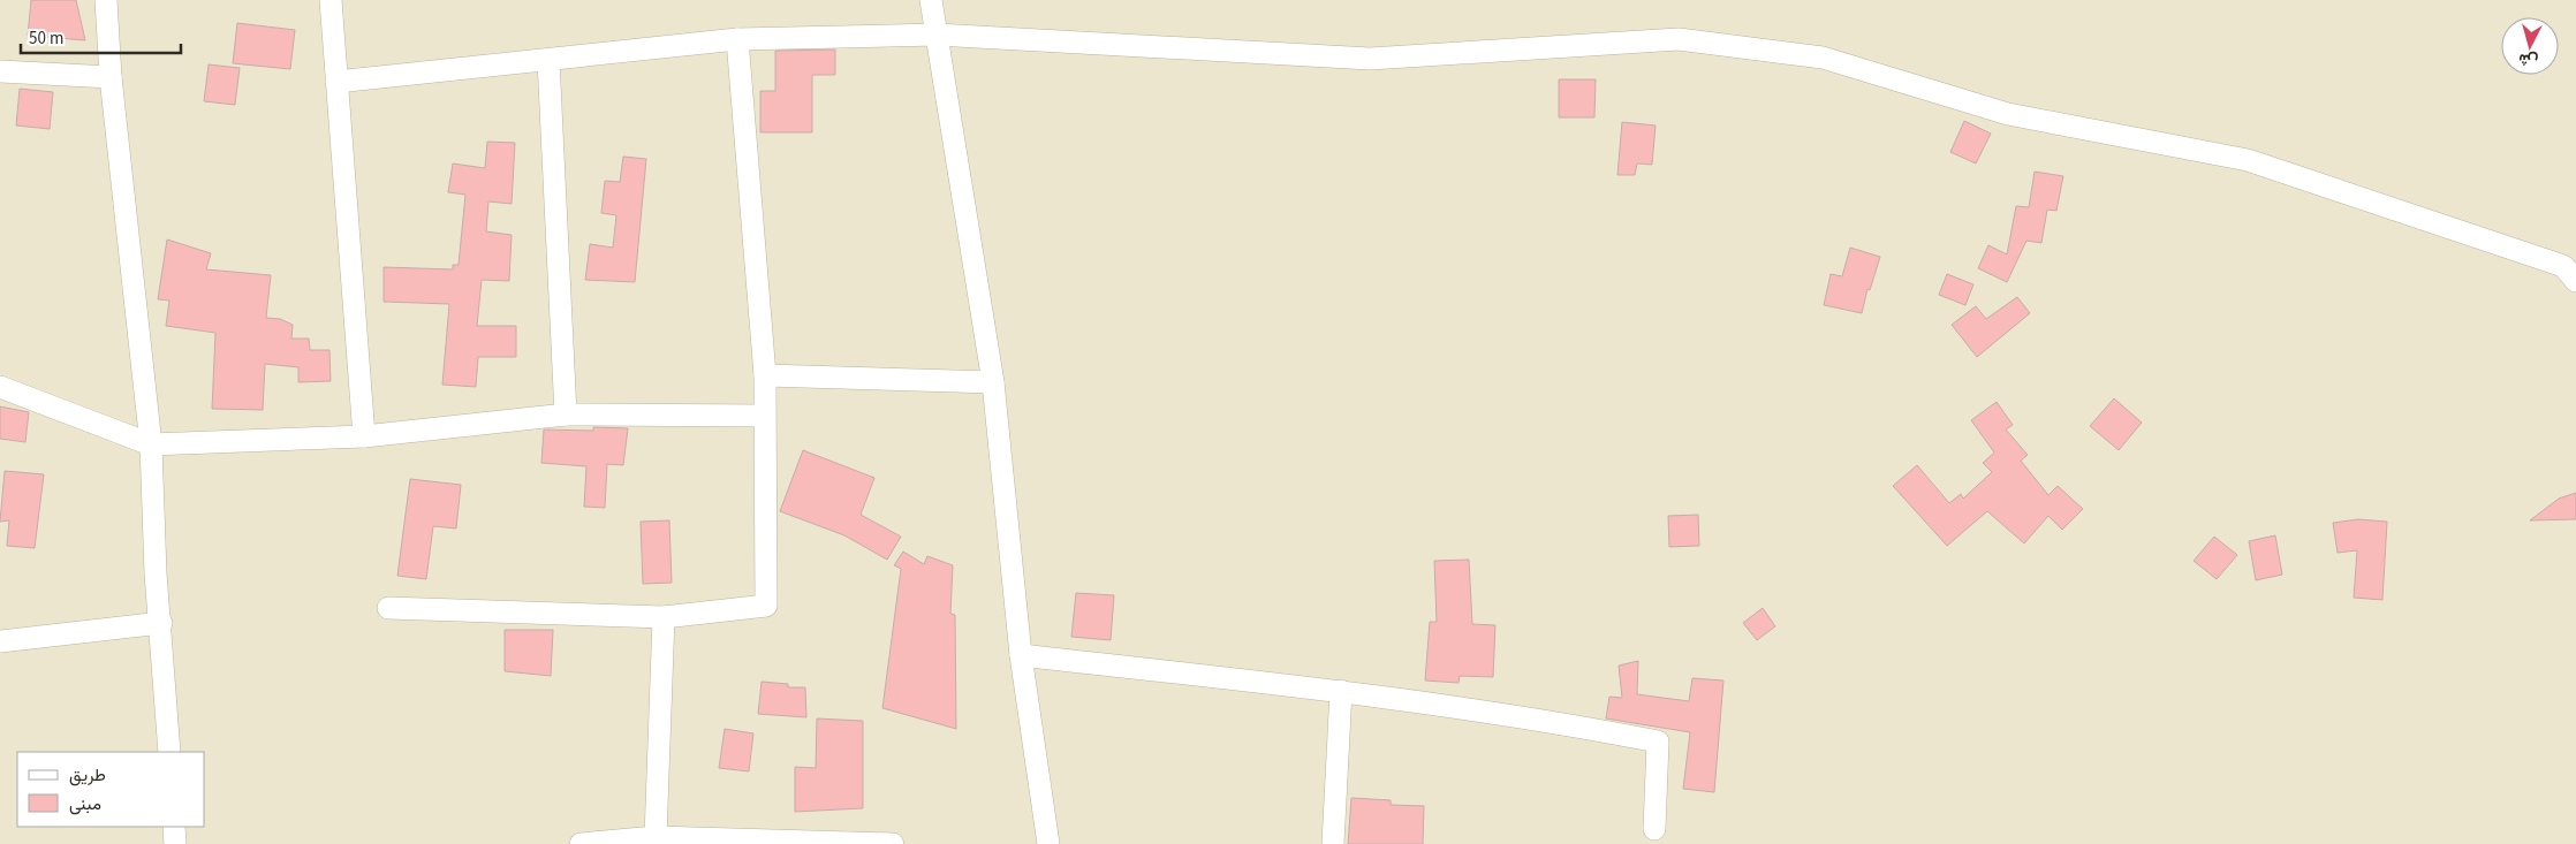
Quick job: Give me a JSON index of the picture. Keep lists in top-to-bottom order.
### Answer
{
  "legend": ["طريق", "مبنى"],
  "scale_bar": "50 m",
  "north": "bottom"
}
